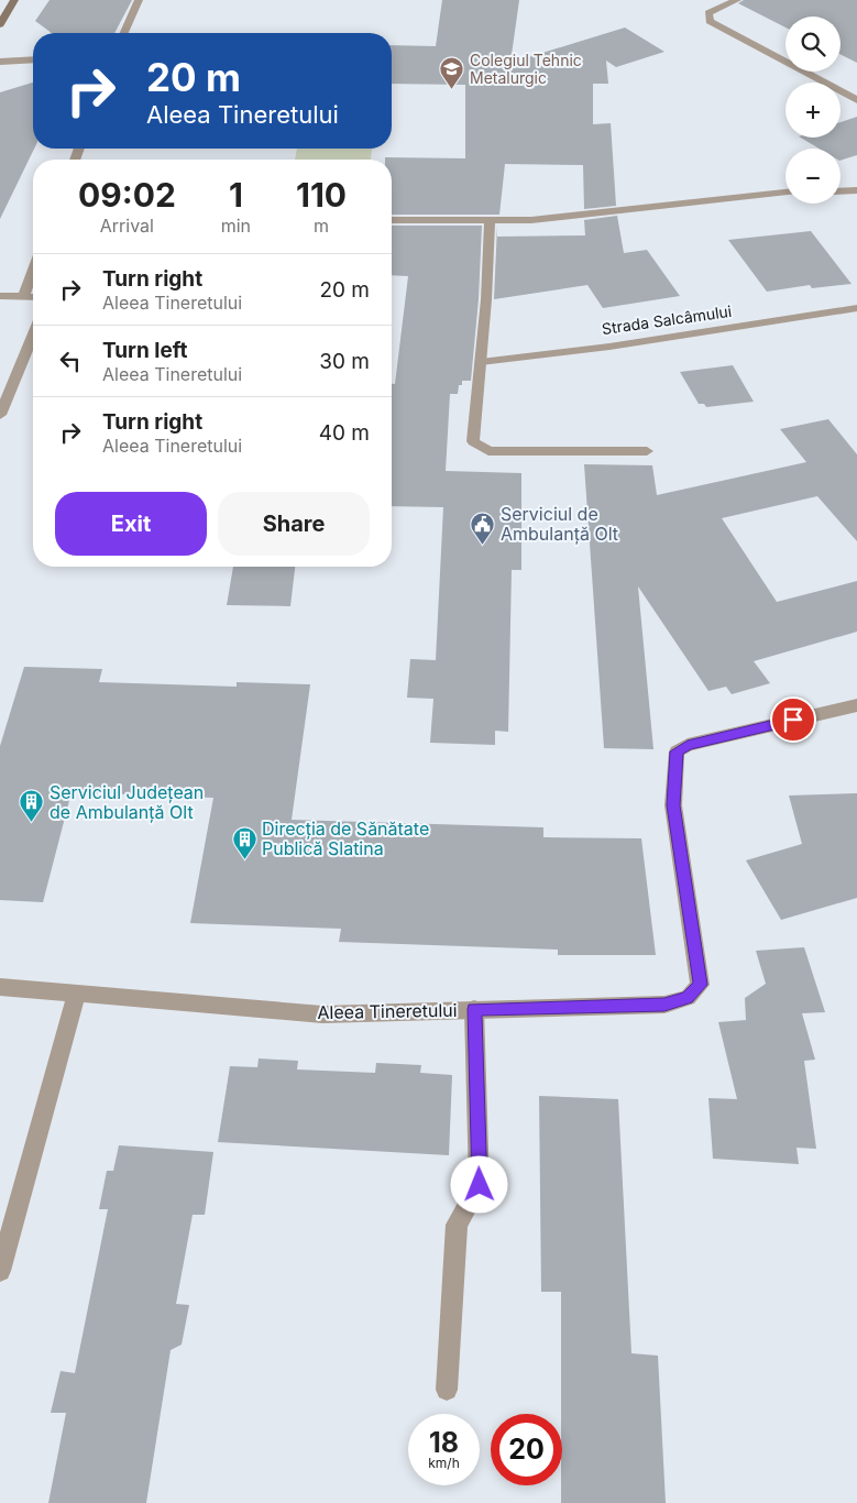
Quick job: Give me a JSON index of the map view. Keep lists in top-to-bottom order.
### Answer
{
  "streets": {
    "street": ["Strada Salcâmului", "Aleea Tineretului"]
  },
  "places": {
    "school or university": ["Colegiul Tehnic Metalurgic"],
    "public building": ["Serviciul de Ambulanță Olt"],
    "building": ["Serviciul Județean de Ambulanță Olt", "Direcția de Sănătate Publică Slatina"]
  },
  "page": {
    "map_buttons": ["+", "−"],
    "turn": ["20 m", "Aleea Tineretului"],
    "eta": [
      "09:02",
      "Arrival",
      "1",
      "min",
      "110",
      "m"
    ],
    "list": [
      {
        "name": "Turn right",
        "note": "Aleea Tineretului",
        "value": "20 m"
      },
      {
        "name": "Turn left",
        "note": "Aleea Tineretului",
        "value": "30 m"
      },
      {
        "name": "Turn right",
        "note": "Aleea Tineretului",
        "value": "40 m"
      }
    ],
    "buttons": ["Exit", "Share"],
    "speed": "18 km/h",
    "limit": "20"
  }
}
